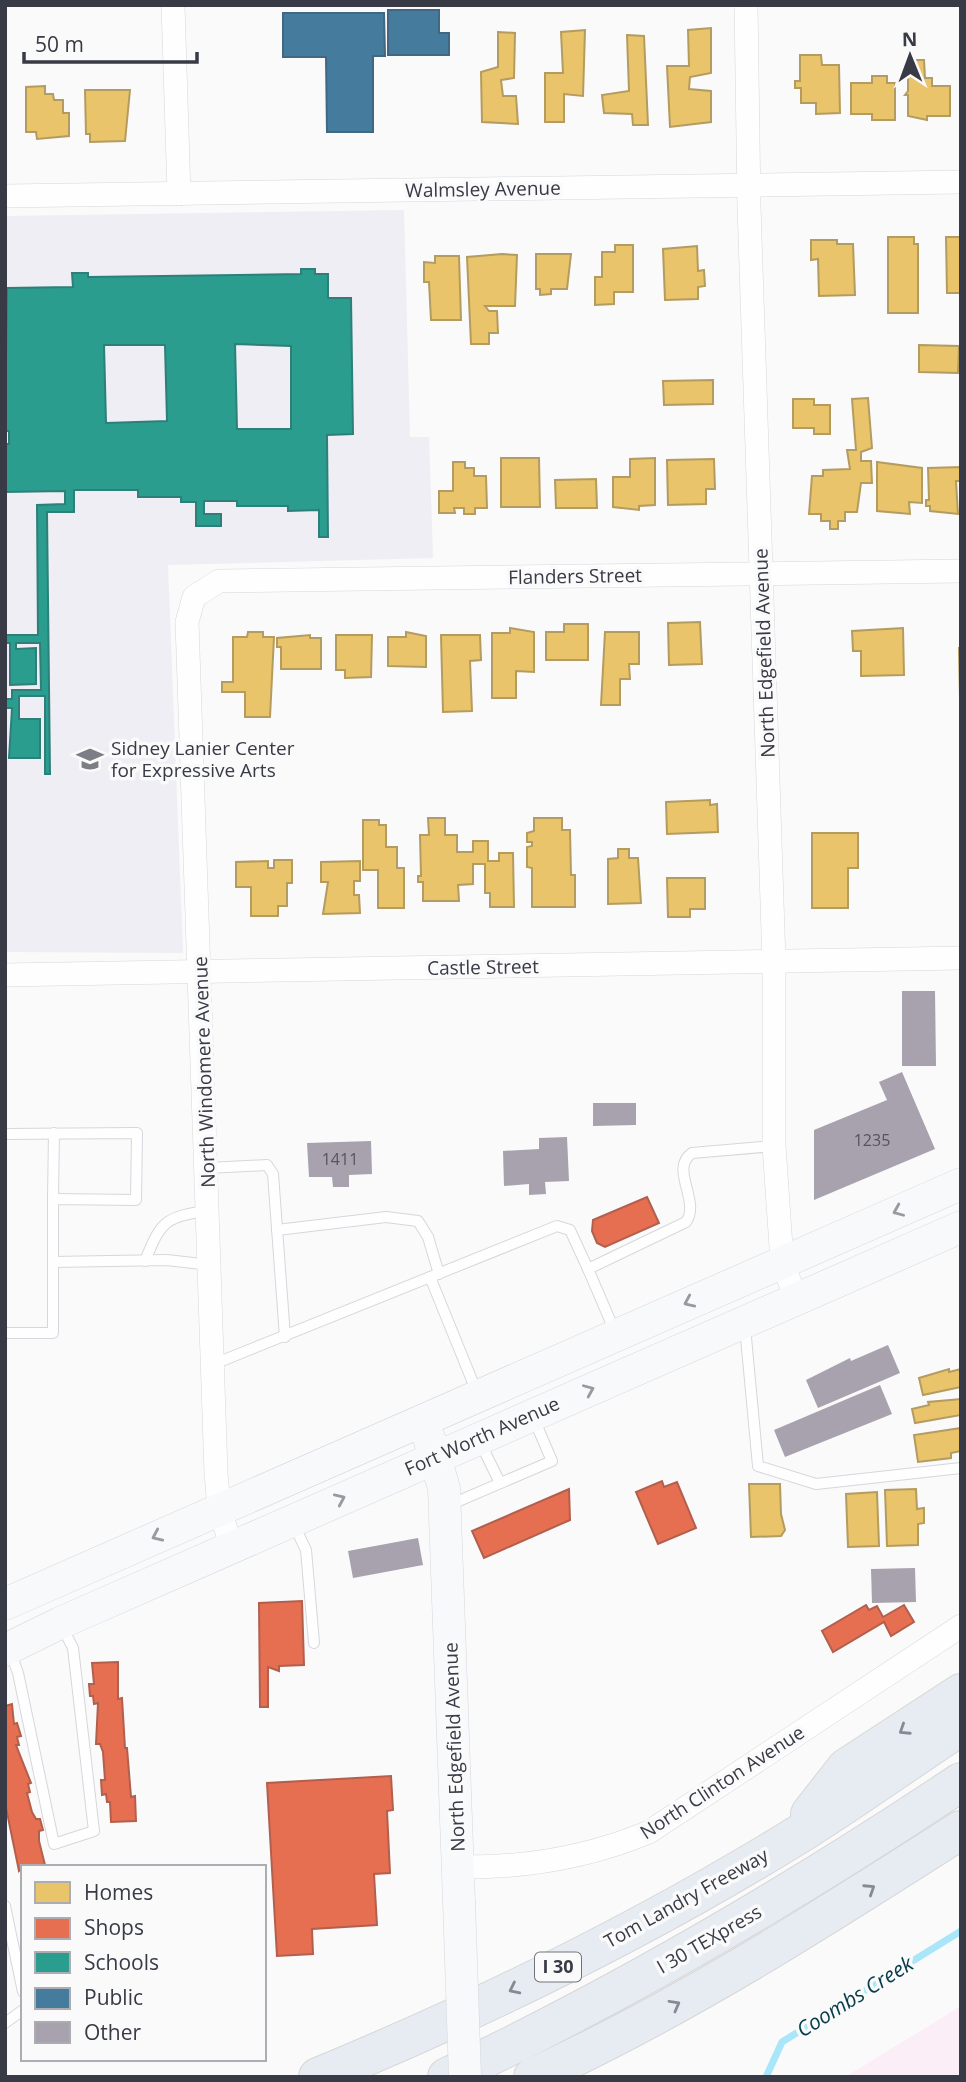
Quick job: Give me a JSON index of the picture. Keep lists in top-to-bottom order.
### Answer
{
  "streets": {
    "highway": ["Tom Landry Freeway", "I 30 TEXpress", "I 30"],
    "main road": ["North Edgefield Avenue", "Fort Worth Avenue"],
    "street": [
      "Walmsley Avenue",
      "Flanders Street",
      "Castle Street",
      "North Windomere Avenue",
      "North Clinton Avenue"
    ]
  },
  "crossings": [
    ["Walmsley Avenue", "North Edgefield Avenue"],
    ["Flanders Street", "North Edgefield Avenue"],
    ["Flanders Street", "North Windomere Avenue"],
    ["North Edgefield Avenue", "Castle Street"],
    ["North Edgefield Avenue", "Fort Worth Avenue"],
    ["North Edgefield Avenue", "North Clinton Avenue"],
    ["Castle Street", "North Windomere Avenue"],
    ["North Windomere Avenue", "Fort Worth Avenue"]
  ],
  "water": ["Coombs Creek"],
  "places": {
    "school or university": ["Sidney Lanier Center for Expressive Arts"]
  },
  "house_numbers": ["1235", "1411"],
  "legend": [
    "Homes",
    "Shops",
    "Schools",
    "Public",
    "Other"
  ],
  "scale_bar": "50 m",
  "north": "top"
}
